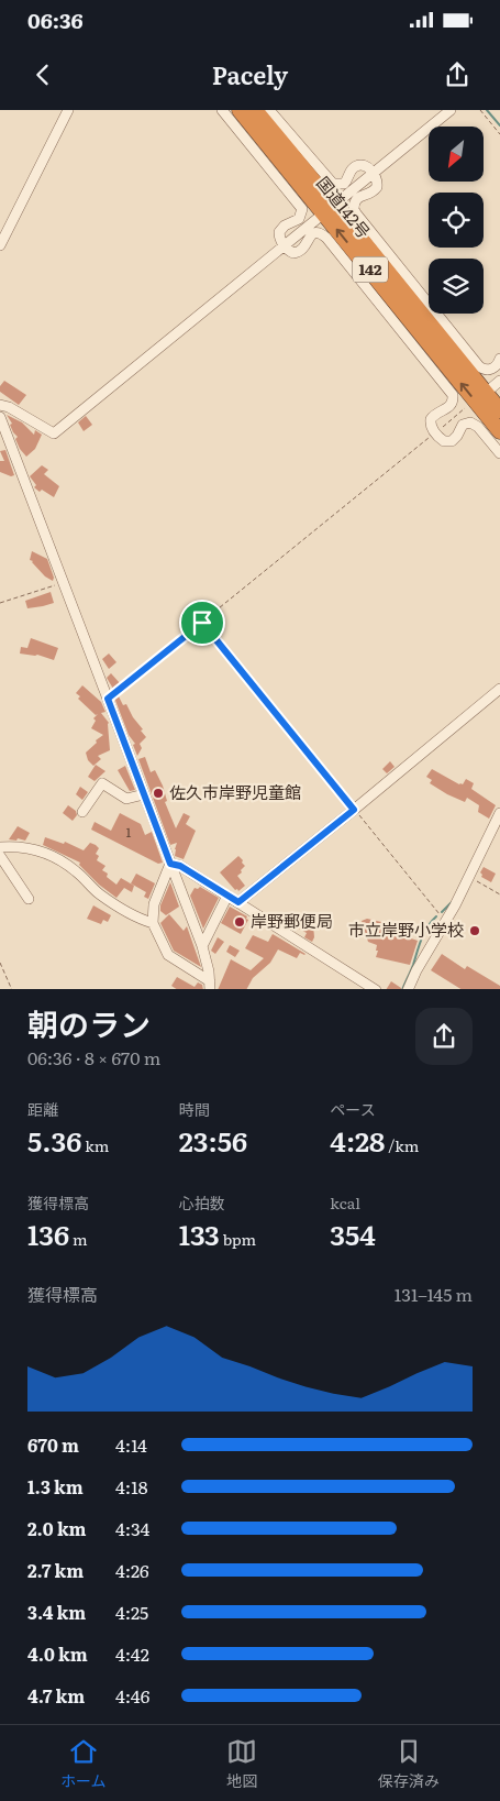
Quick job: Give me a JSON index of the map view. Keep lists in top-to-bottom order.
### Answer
{
  "streets": {
    "highway": ["国道142号", "142"]
  },
  "places": ["佐久市岸野児童館", "岸野郵便局", "市立岸野小学校"],
  "house_numbers": ["1"],
  "north": "bottom left",
  "page": {
    "status": "06:36",
    "header": "Pacely",
    "heading": ["朝のラン", "06:36 · 8 × 670 m"],
    "stats": [
      ["距離", "5.36 km"],
      ["時間", "23:56"],
      ["ペース", "4:28 /km"],
      ["獲得標高", "136 m"],
      ["心拍数", "133 bpm"],
      ["kcal", "354"]
    ],
    "chart": ["獲得標高", "131–145 m"],
    "list": [
      {
        "name": "670 m",
        "note": "4:14"
      },
      {
        "name": "1.3 km",
        "note": "4:18"
      },
      {
        "name": "2.0 km",
        "note": "4:34"
      },
      {
        "name": "2.7 km",
        "note": "4:26"
      },
      {
        "name": "3.4 km",
        "note": "4:25"
      },
      {
        "name": "4.0 km",
        "note": "4:42"
      },
      {
        "name": "4.7 km",
        "note": "4:46"
      }
    ],
    "tabs": ["ホーム", "地図", "保存済み"]
  }
}
